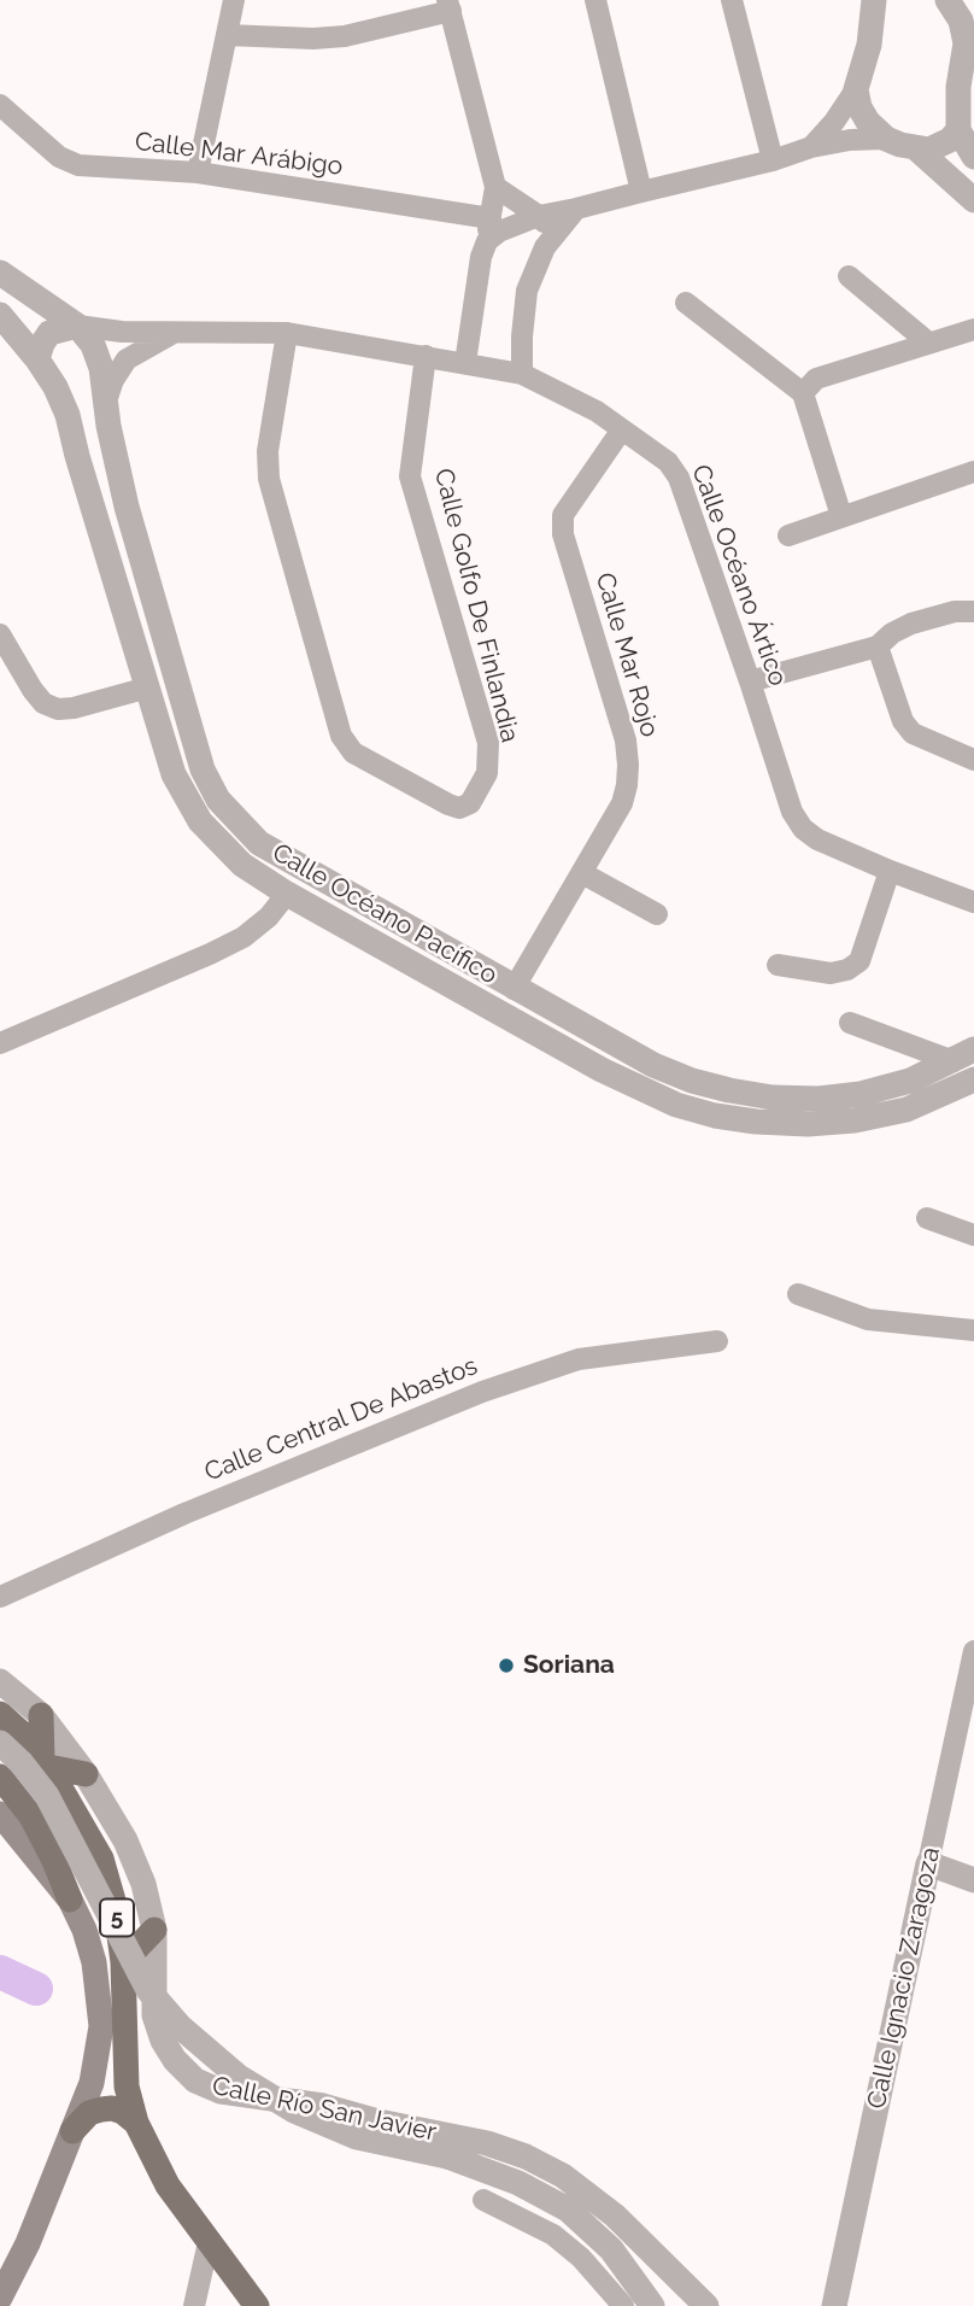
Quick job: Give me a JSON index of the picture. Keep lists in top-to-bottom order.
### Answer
{
  "streets": {
    "main road": ["5"],
    "street": [
      "Calle Mar Arábigo",
      "Calle Océano Ártico",
      "Calle Golfo De Finlandia",
      "Calle Mar Rojo",
      "Calle Océano Pacífico",
      "Calle Central De Abastos",
      "Calle Ignacio Zaragoza",
      "Calle Río San Javier"
    ]
  },
  "crossings": [
    ["Calle Océano Ártico", "Calle Golfo De Finlandia"],
    ["Calle Océano Ártico", "Calle Mar Rojo"],
    ["Calle Océano Ártico", "Calle Océano Pacífico"],
    ["Calle Mar Rojo", "Calle Océano Pacífico"],
    ["5", "Calle Río San Javier"]
  ],
  "places": ["Soriana"]
}
